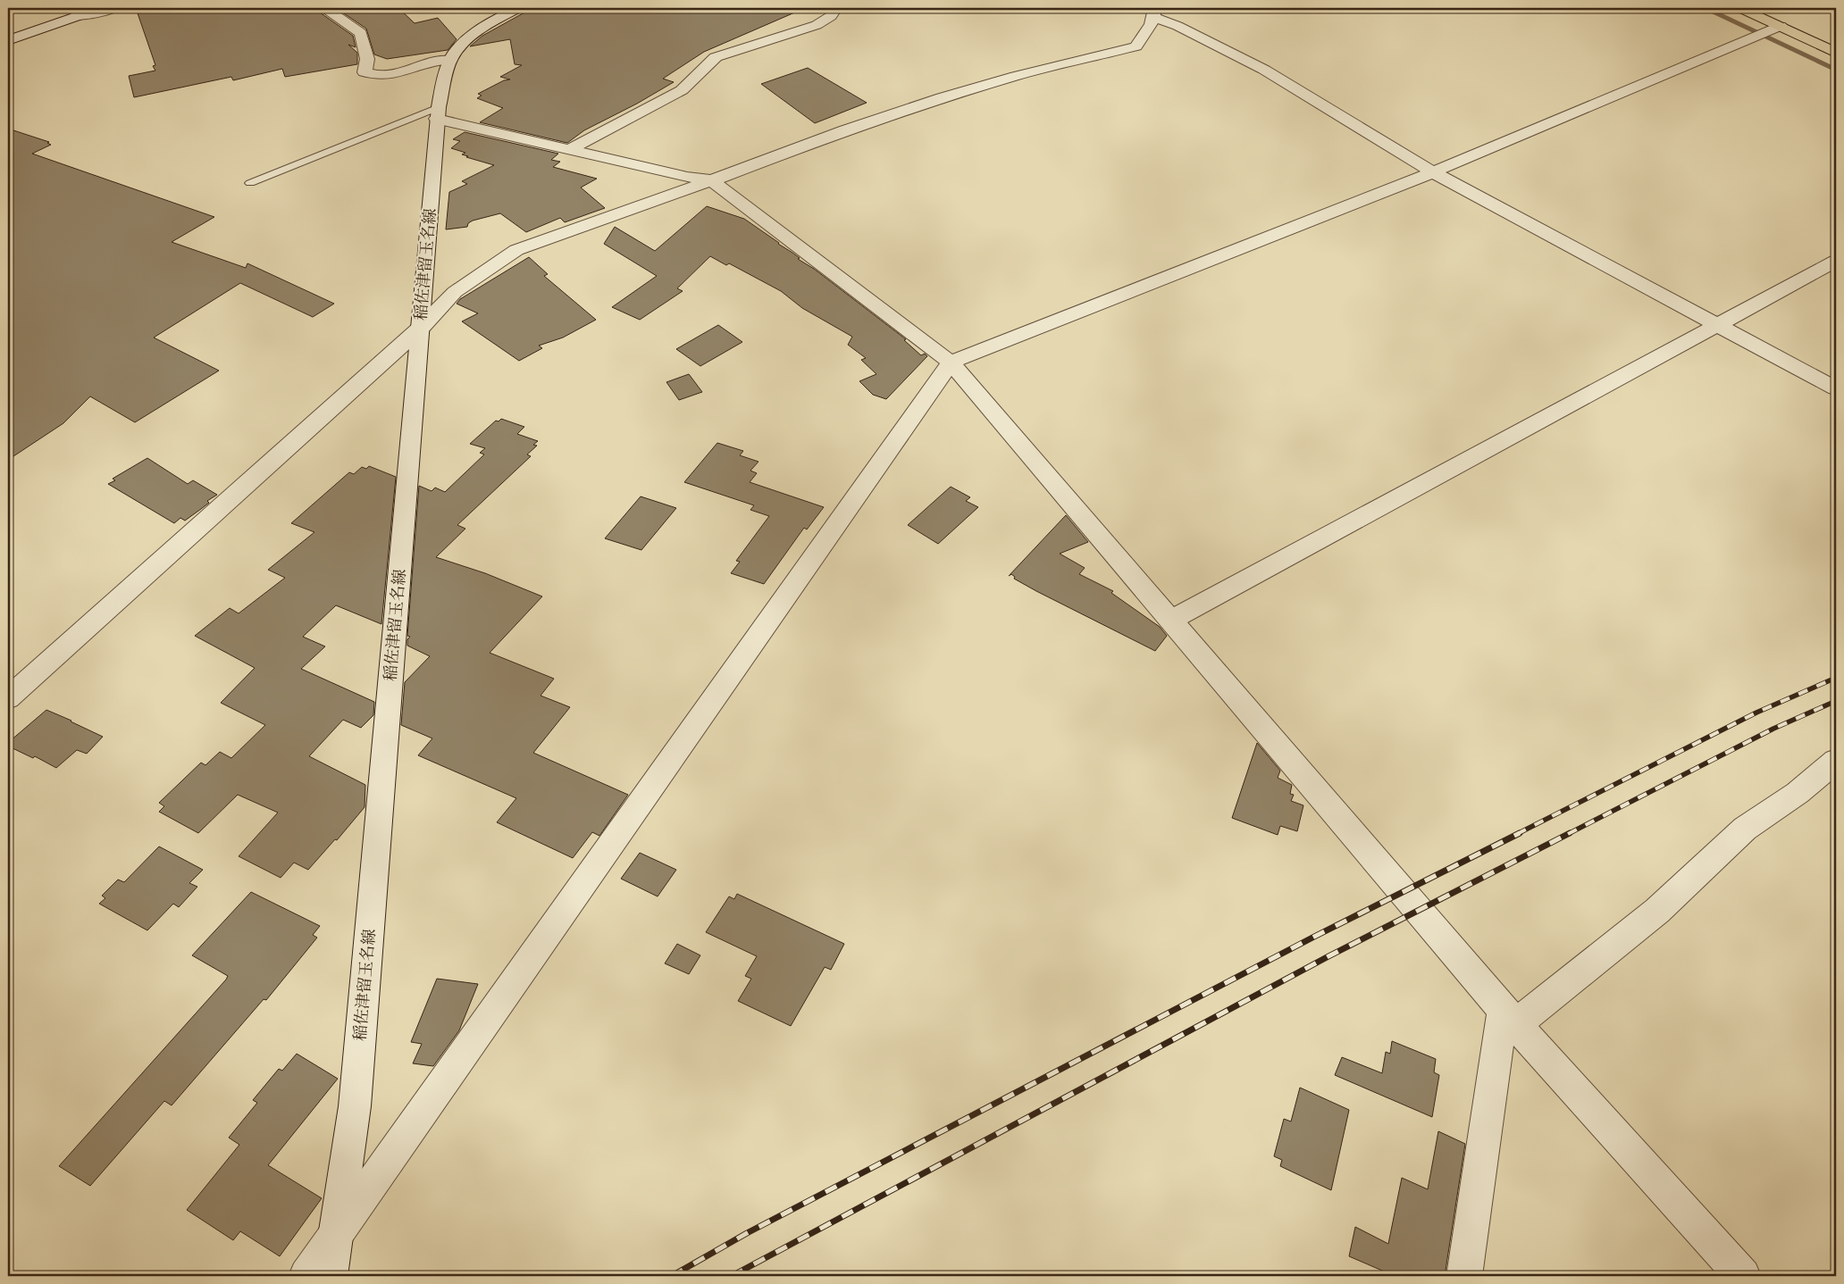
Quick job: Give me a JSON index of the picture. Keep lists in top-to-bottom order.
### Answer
{
  "streets": {
    "street": ["稲佐津留玉名線"]
  }
}
